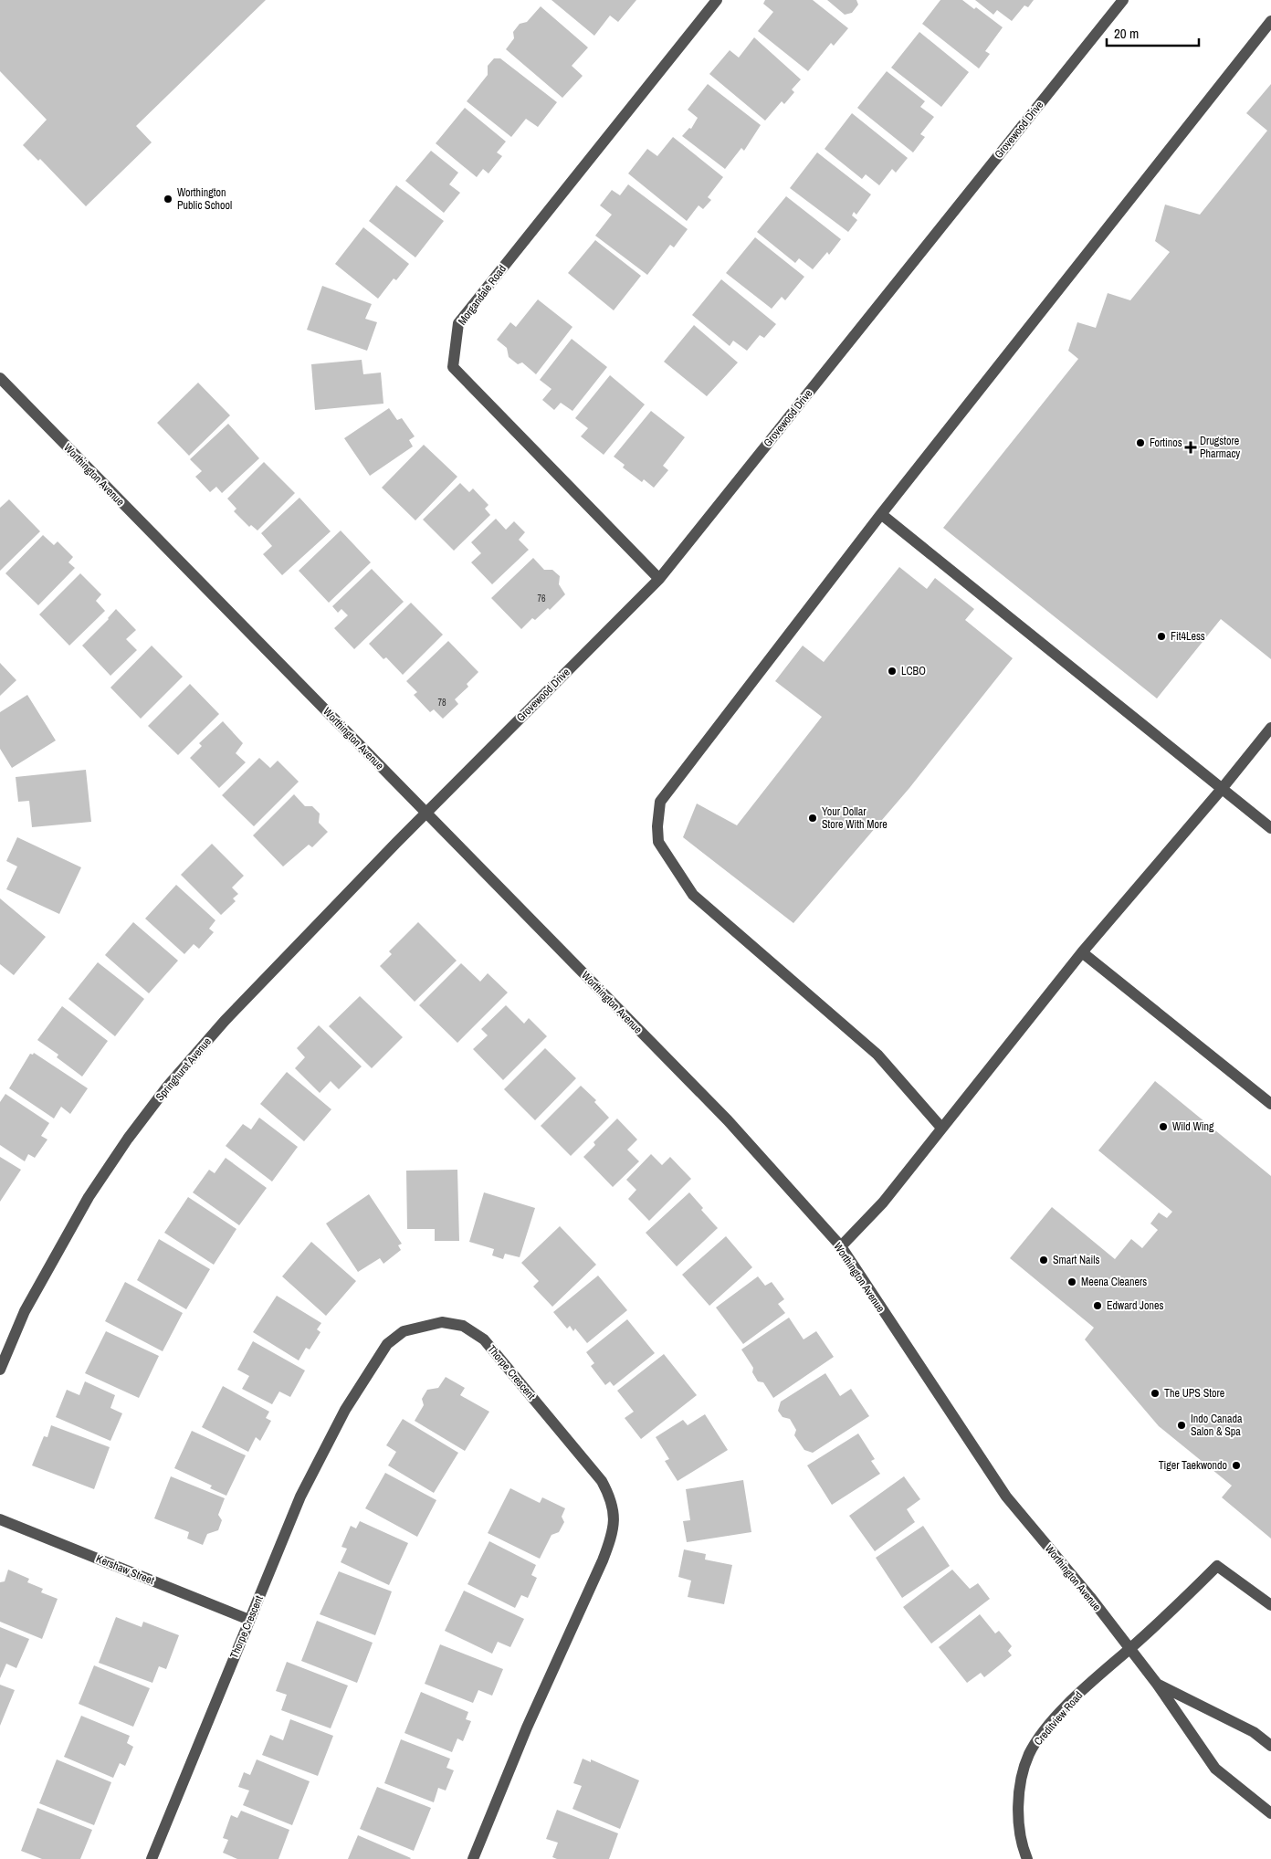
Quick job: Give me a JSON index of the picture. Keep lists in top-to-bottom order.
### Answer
{
  "streets": {
    "street": [
      "Grovewood Drive",
      "Morgandale Road",
      "Worthington Avenue",
      "Springhurst Avenue",
      "Thorpe Crescent",
      "Kershaw Street",
      "Creditview Road"
    ]
  },
  "crossings": [
    ["Grovewood Drive", "Morgandale Road"],
    ["Grovewood Drive", "Worthington Avenue"],
    ["Grovewood Drive", "Springhurst Avenue"],
    ["Worthington Avenue", "Springhurst Avenue"],
    ["Worthington Avenue", "Creditview Road"],
    ["Thorpe Crescent", "Kershaw Street"]
  ],
  "places": {
    "other": [
      "Worthington Public School",
      "Fortinos",
      "Fit4Less",
      "LCBO",
      "Your Dollar Store With More",
      "Wild Wing",
      "Smart Nails",
      "Meena Cleaners",
      "Edward Jones",
      "The UPS Store",
      "Indo Canada Salon & Spa",
      "Tiger Taekwondo"
    ],
    "health": ["Drugstore Pharmacy"]
  },
  "house_numbers": ["76", "78"],
  "scale_bar": "20 m"
}
